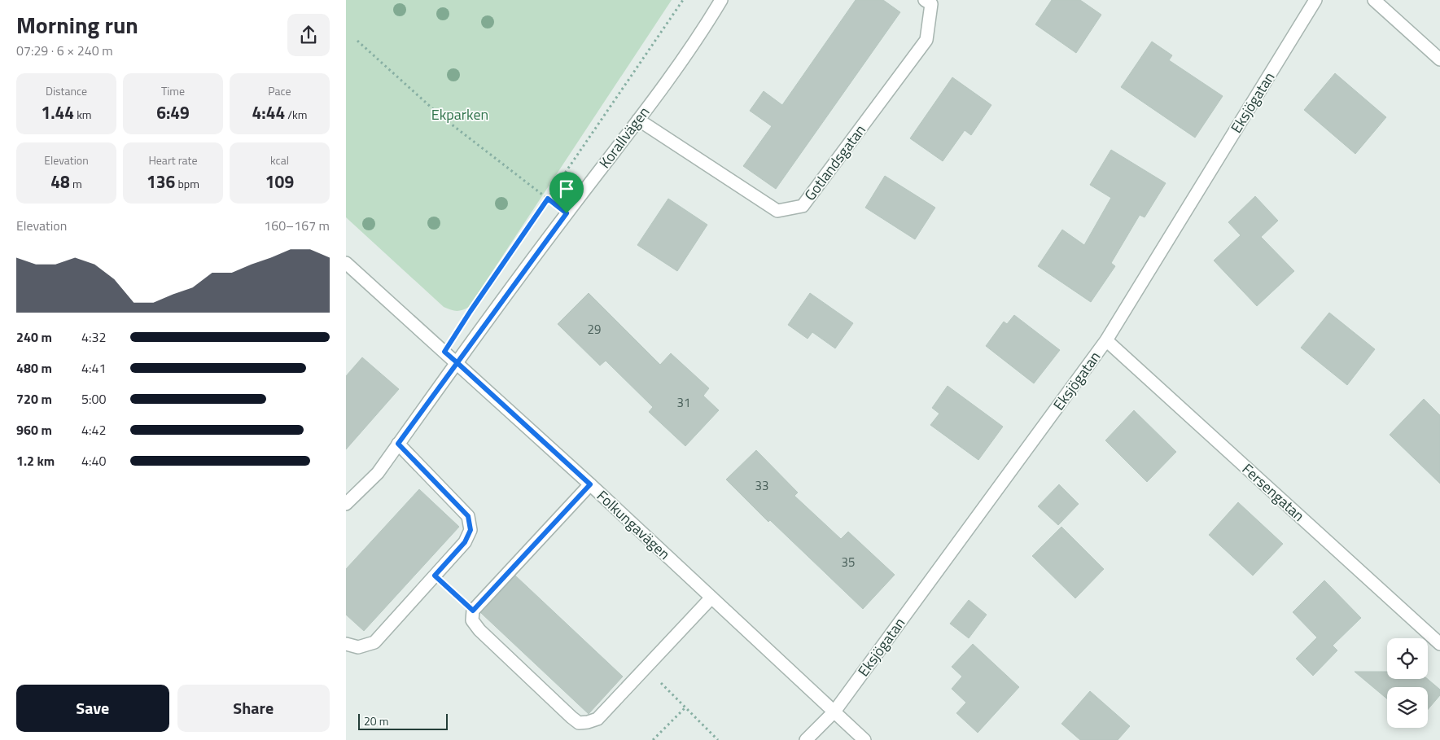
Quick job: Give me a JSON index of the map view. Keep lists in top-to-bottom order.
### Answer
{
  "streets": {
    "street": [
      "Eksjögatan",
      "Korallvägen",
      "Gotlandsgatan",
      "Fersengatan",
      "Folkungavägen"
    ]
  },
  "crossings": [
    ["Eksjögatan", "Fersengatan"],
    ["Eksjögatan", "Folkungavägen"],
    ["Korallvägen", "Gotlandsgatan"],
    ["Korallvägen", "Folkungavägen"]
  ],
  "parks": ["Ekparken"],
  "house_numbers": [
    "29",
    "31",
    "33",
    "35"
  ],
  "scale_bar": "20 m",
  "page": {
    "heading": ["Morning run", "07:29 · 6 × 240 m"],
    "stats": [
      ["Distance", "1.44 km"],
      ["Time", "6:49"],
      ["Pace", "4:44 /km"],
      ["Elevation", "48 m"],
      ["Heart rate", "136 bpm"],
      ["kcal", "109"]
    ],
    "chart": ["Elevation", "160–167 m"],
    "list": [
      {
        "name": "240 m",
        "note": "4:32"
      },
      {
        "name": "480 m",
        "note": "4:41"
      },
      {
        "name": "720 m",
        "note": "5:00"
      },
      {
        "name": "960 m",
        "note": "4:42"
      },
      {
        "name": "1.2 km",
        "note": "4:40"
      }
    ],
    "buttons": ["Save", "Share"],
    "scale": "20 m"
  }
}
